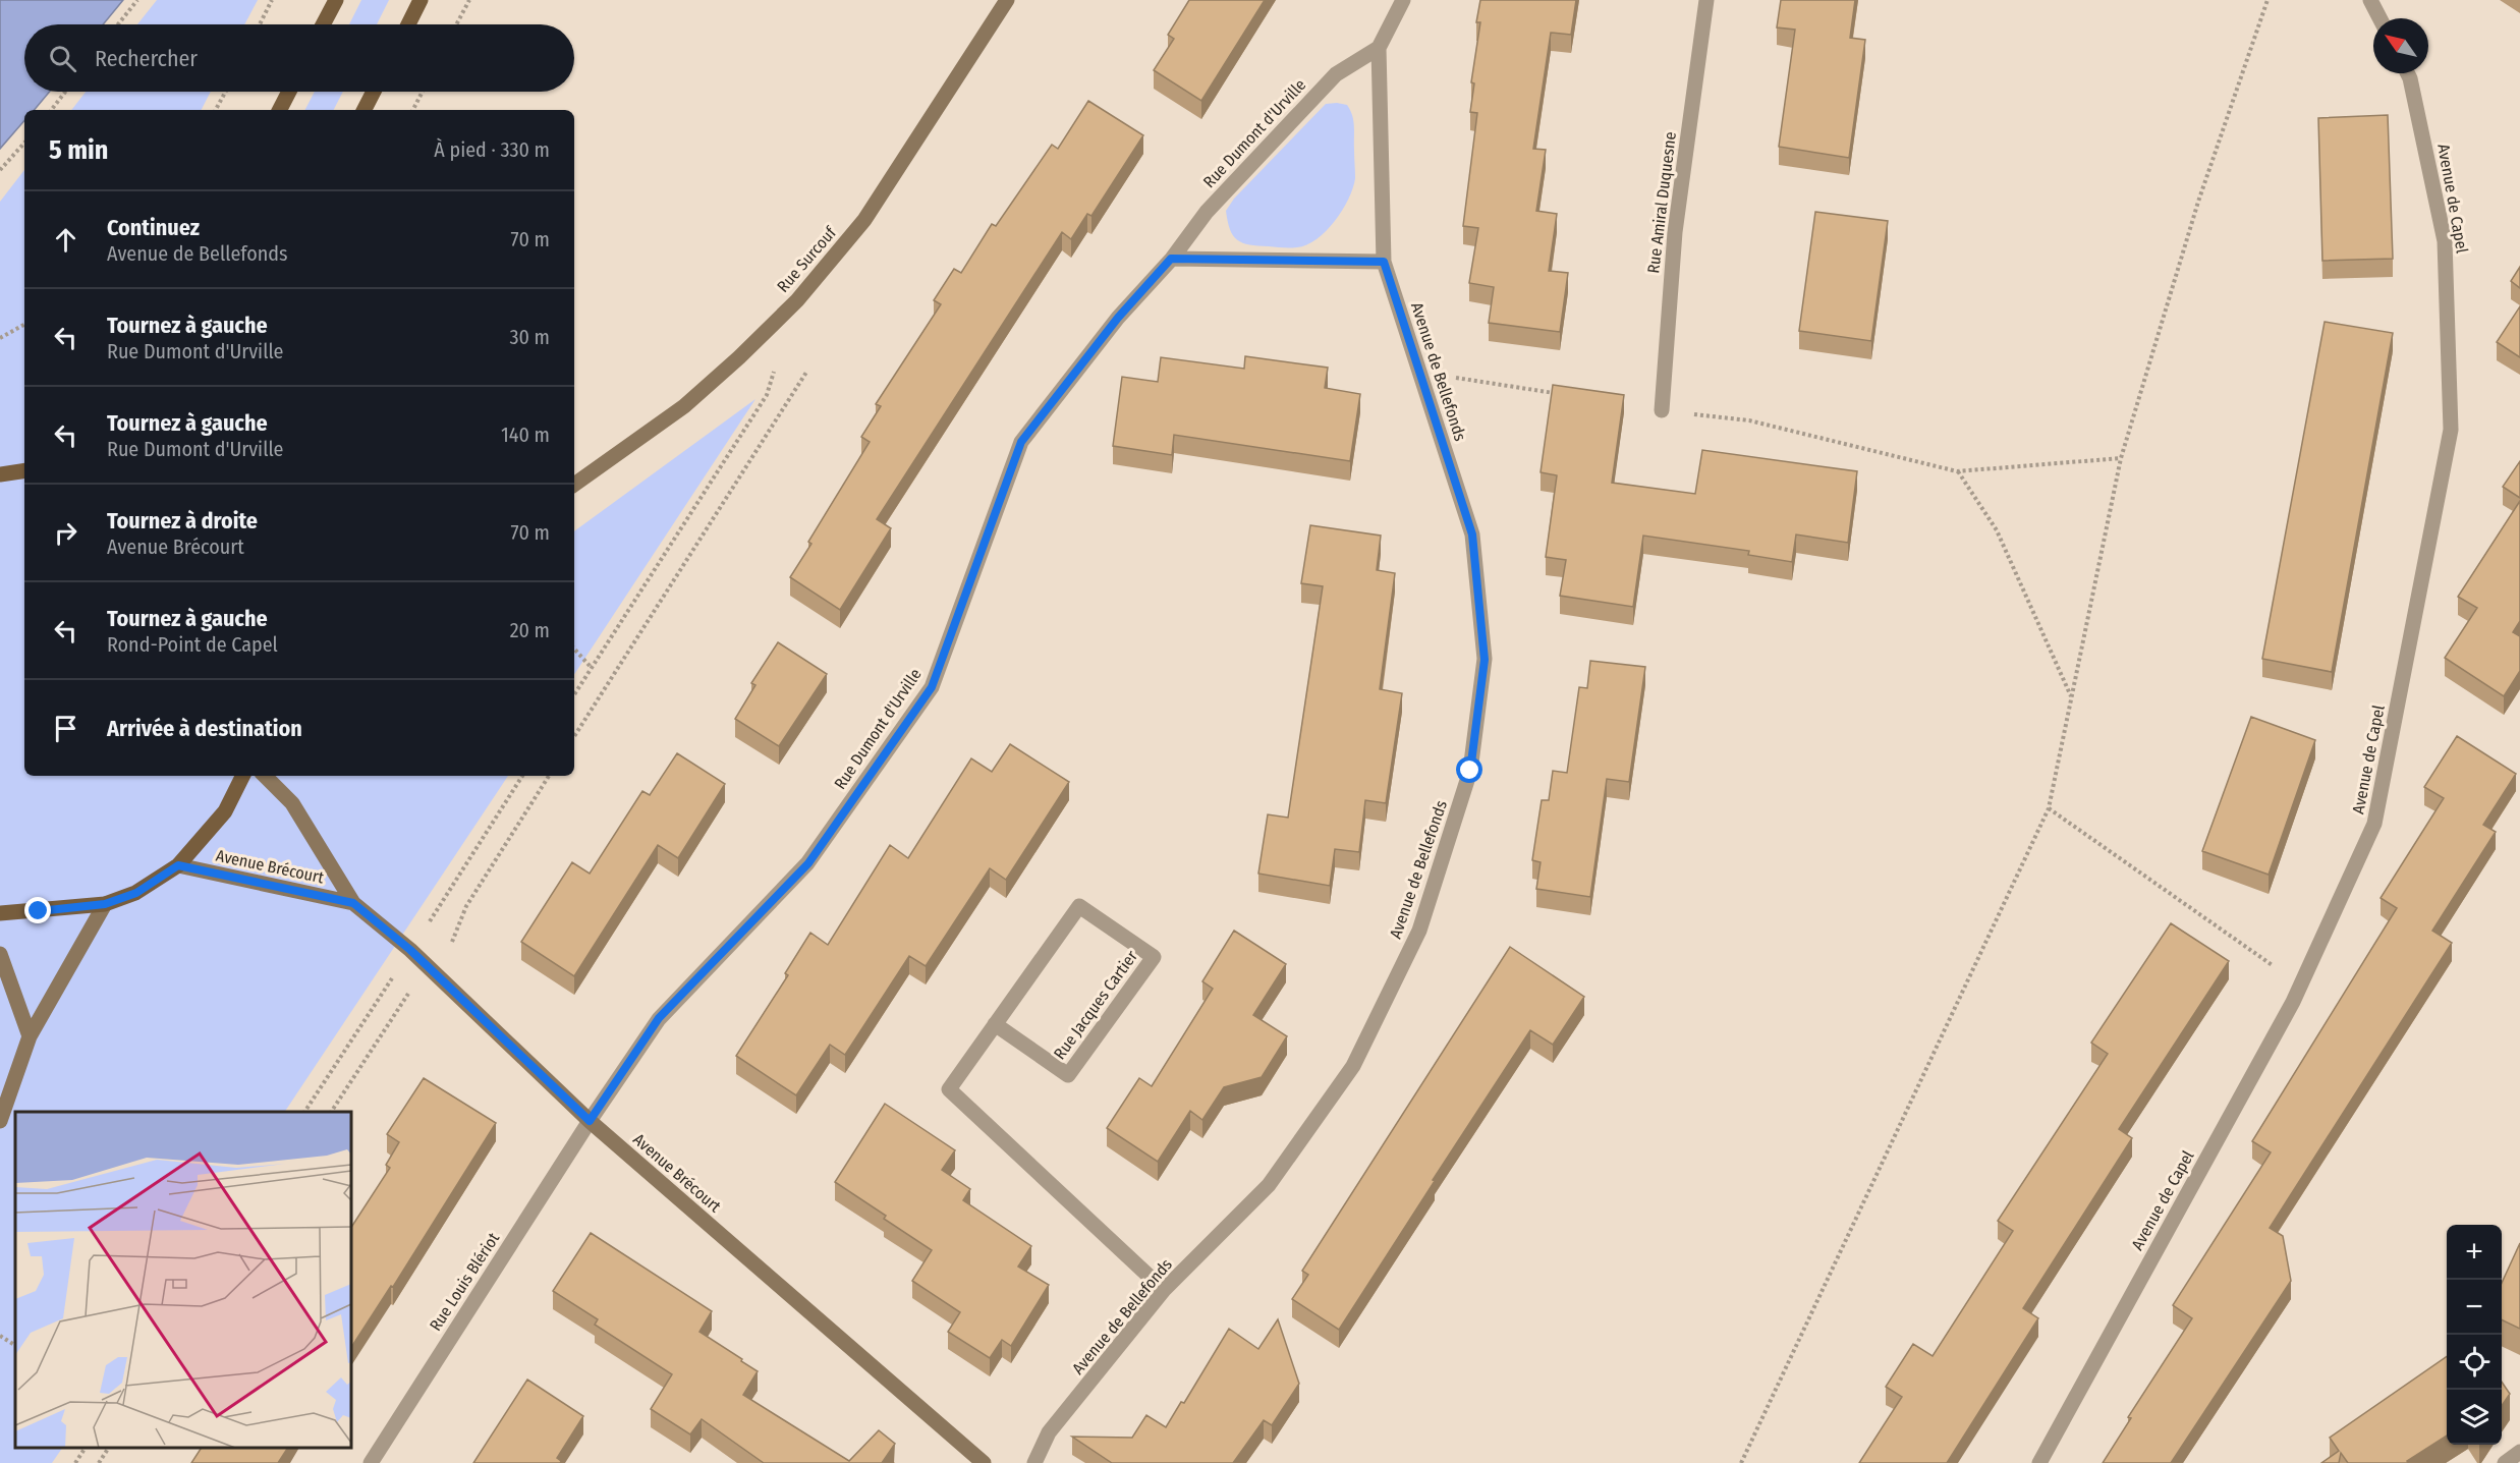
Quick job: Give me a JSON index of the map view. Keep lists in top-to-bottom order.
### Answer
{
  "streets": {
    "main road": ["Rue Surcouf", "Avenue Brécourt"],
    "street": [
      "Rue Dumont d'Urville",
      "Avenue de Capel",
      "Rue Amiral Duquesne",
      "Avenue de Bellefonds",
      "Rue Jacques Cartier",
      "Rue Louis Blériot"
    ]
  },
  "crossings": [
    ["Rue Dumont d'Urville", "Avenue de Bellefonds"],
    ["Rue Dumont d'Urville", "Avenue Brécourt"],
    ["Rue Dumont d'Urville", "Rue Louis Blériot"],
    ["Avenue de Bellefonds", "Rue Jacques Cartier"],
    ["Avenue Brécourt", "Rue Louis Blériot"]
  ],
  "north": "top left",
  "page": {
    "search": "Rechercher",
    "heading": ["5 min", "À pied · 330 m"],
    "list": [
      ["Continuez", "Avenue de Bellefonds", "70 m"],
      ["Tournez à gauche", "Rue Dumont d'Urville", "30 m"],
      ["Tournez à gauche", "Rue Dumont d'Urville", "140 m"],
      ["Tournez à droite", "Avenue Brécourt", "70 m"],
      ["Tournez à gauche", "Rond-Point de Capel", "20 m"],
      "Arrivée à destination"
    ],
    "map_buttons": ["+", "−"]
  }
}
